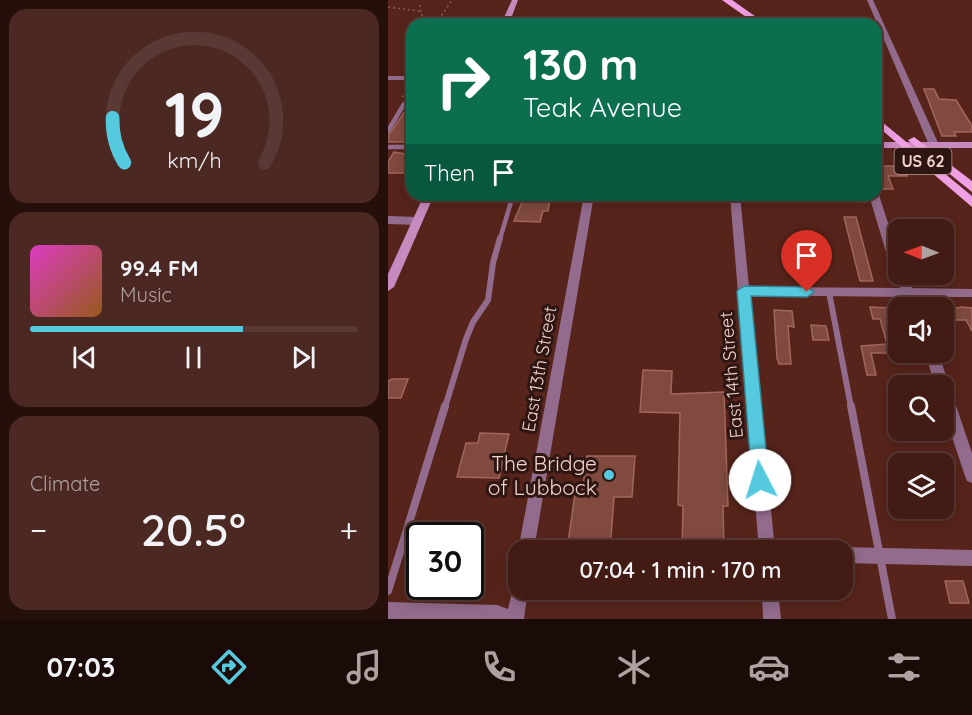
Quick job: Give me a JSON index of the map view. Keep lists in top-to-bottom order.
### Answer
{
  "streets": {
    "main road": ["US 62"],
    "street": ["East 13th Street", "East 14th Street"]
  },
  "places": ["The Bridge of Lubbock"],
  "north": "left",
  "page": {
    "turn": ["130 m", "Teak Avenue"],
    "then": "Then",
    "song": ["99.4 FM", "Music"],
    "tile": "Climate",
    "heat": ["−", "20.5°", "+"],
    "limit": "30",
    "trip": "07:04 · 1 min · 170 m",
    "tabs": "07:03",
    "gauge": ["19", "km/h"]
  }
}
